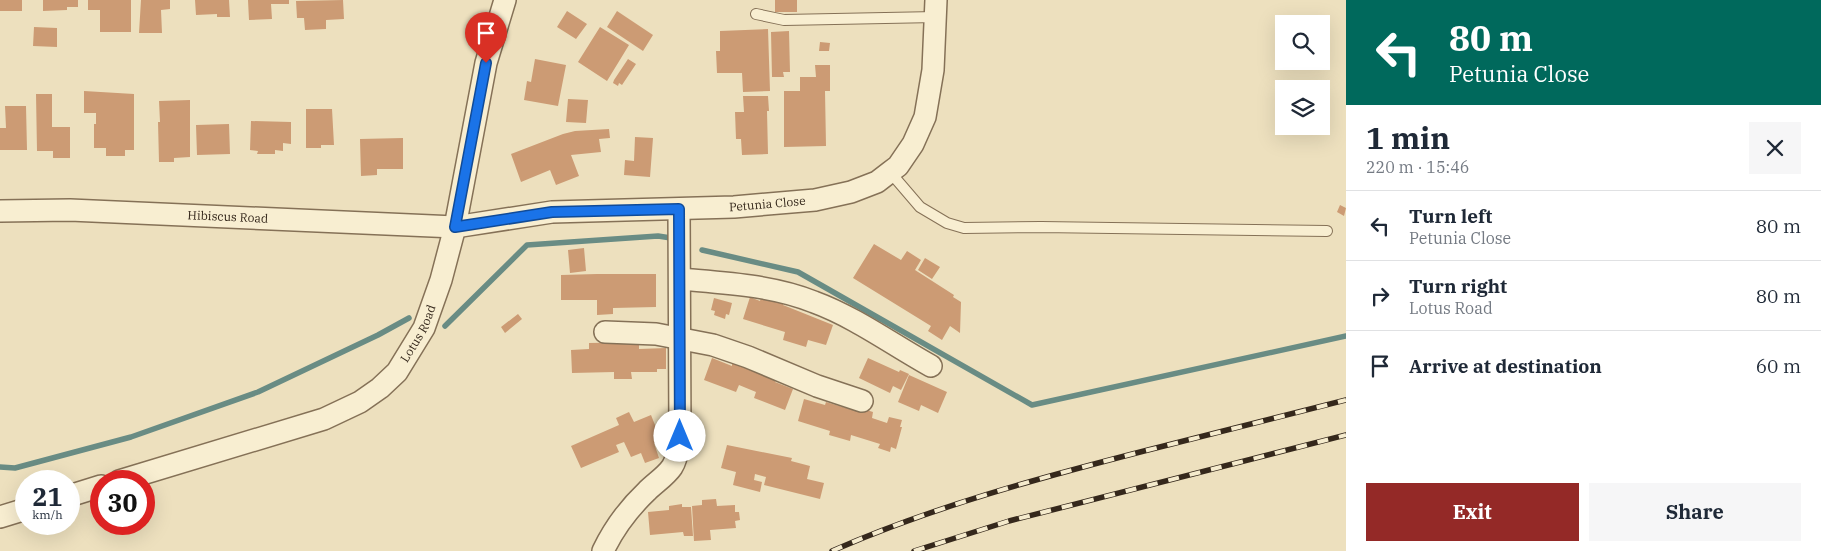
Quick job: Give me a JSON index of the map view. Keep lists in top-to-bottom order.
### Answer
{
  "streets": {
    "street": ["Petunia Close", "Hibiscus Road", "Lotus Road"]
  },
  "crossings": [
    ["Petunia Close", "Hibiscus Road"],
    ["Petunia Close", "Lotus Road"],
    ["Hibiscus Road", "Lotus Road"]
  ],
  "page": {
    "turn": ["80 m", "Petunia Close"],
    "heading": ["1 min", "220 m · 15:46"],
    "list": [
      {
        "name": "Turn left",
        "note": "Petunia Close",
        "value": "80 m"
      },
      {
        "name": "Turn right",
        "note": "Lotus Road",
        "value": "80 m"
      },
      {
        "name": "Arrive at destination",
        "value": "60 m"
      }
    ],
    "speed": "21 km/h",
    "limit": "30",
    "buttons": ["Exit", "Share"]
  }
}
